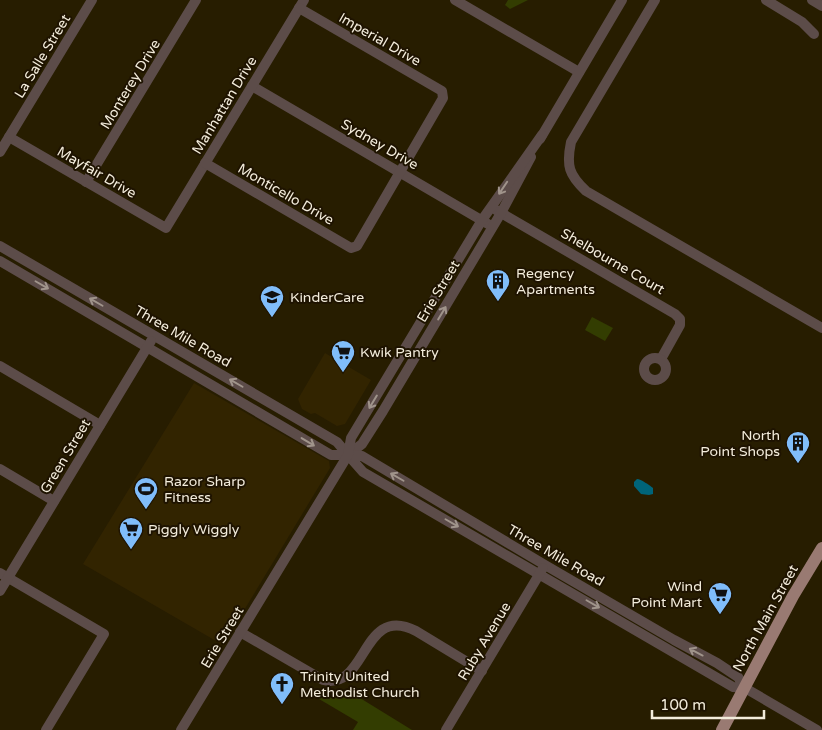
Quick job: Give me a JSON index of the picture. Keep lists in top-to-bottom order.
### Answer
{
  "streets": {
    "main road": ["North Main Street"],
    "street": [
      "Imperial Drive",
      "La Salle Street",
      "Monterey Drive",
      "Manhattan Drive",
      "Sydney Drive",
      "Mayfair Drive",
      "Monticello Drive",
      "Shelbourne Court",
      "Erie Street",
      "Three Mile Road",
      "Green Street",
      "Ruby Avenue"
    ]
  },
  "crossings": [
    ["Imperial Drive", "Manhattan Drive"],
    ["Imperial Drive", "Sydney Drive"],
    ["Imperial Drive", "Monticello Drive"],
    ["La Salle Street", "Mayfair Drive"],
    ["Monterey Drive", "Mayfair Drive"],
    ["Manhattan Drive", "Sydney Drive"],
    ["Manhattan Drive", "Mayfair Drive"],
    ["Manhattan Drive", "Monticello Drive"],
    ["Sydney Drive", "Monticello Drive"],
    ["Sydney Drive", "Erie Street"],
    ["Shelbourne Court", "Erie Street"],
    ["Erie Street", "Three Mile Road"],
    ["Three Mile Road", "Green Street"],
    ["Three Mile Road", "North Main Street"],
    ["Three Mile Road", "Ruby Avenue"]
  ],
  "places": {
    "building": ["Regency Apartments", "North Point Shops"],
    "school or university": ["KinderCare"],
    "supermarket": ["Kwik Pantry", "Piggly Wiggly", "Wind Point Mart"],
    "sports": ["Razor Sharp Fitness"],
    "church": ["Trinity United Methodist Church"]
  },
  "scale_bar": "100 m"
}
